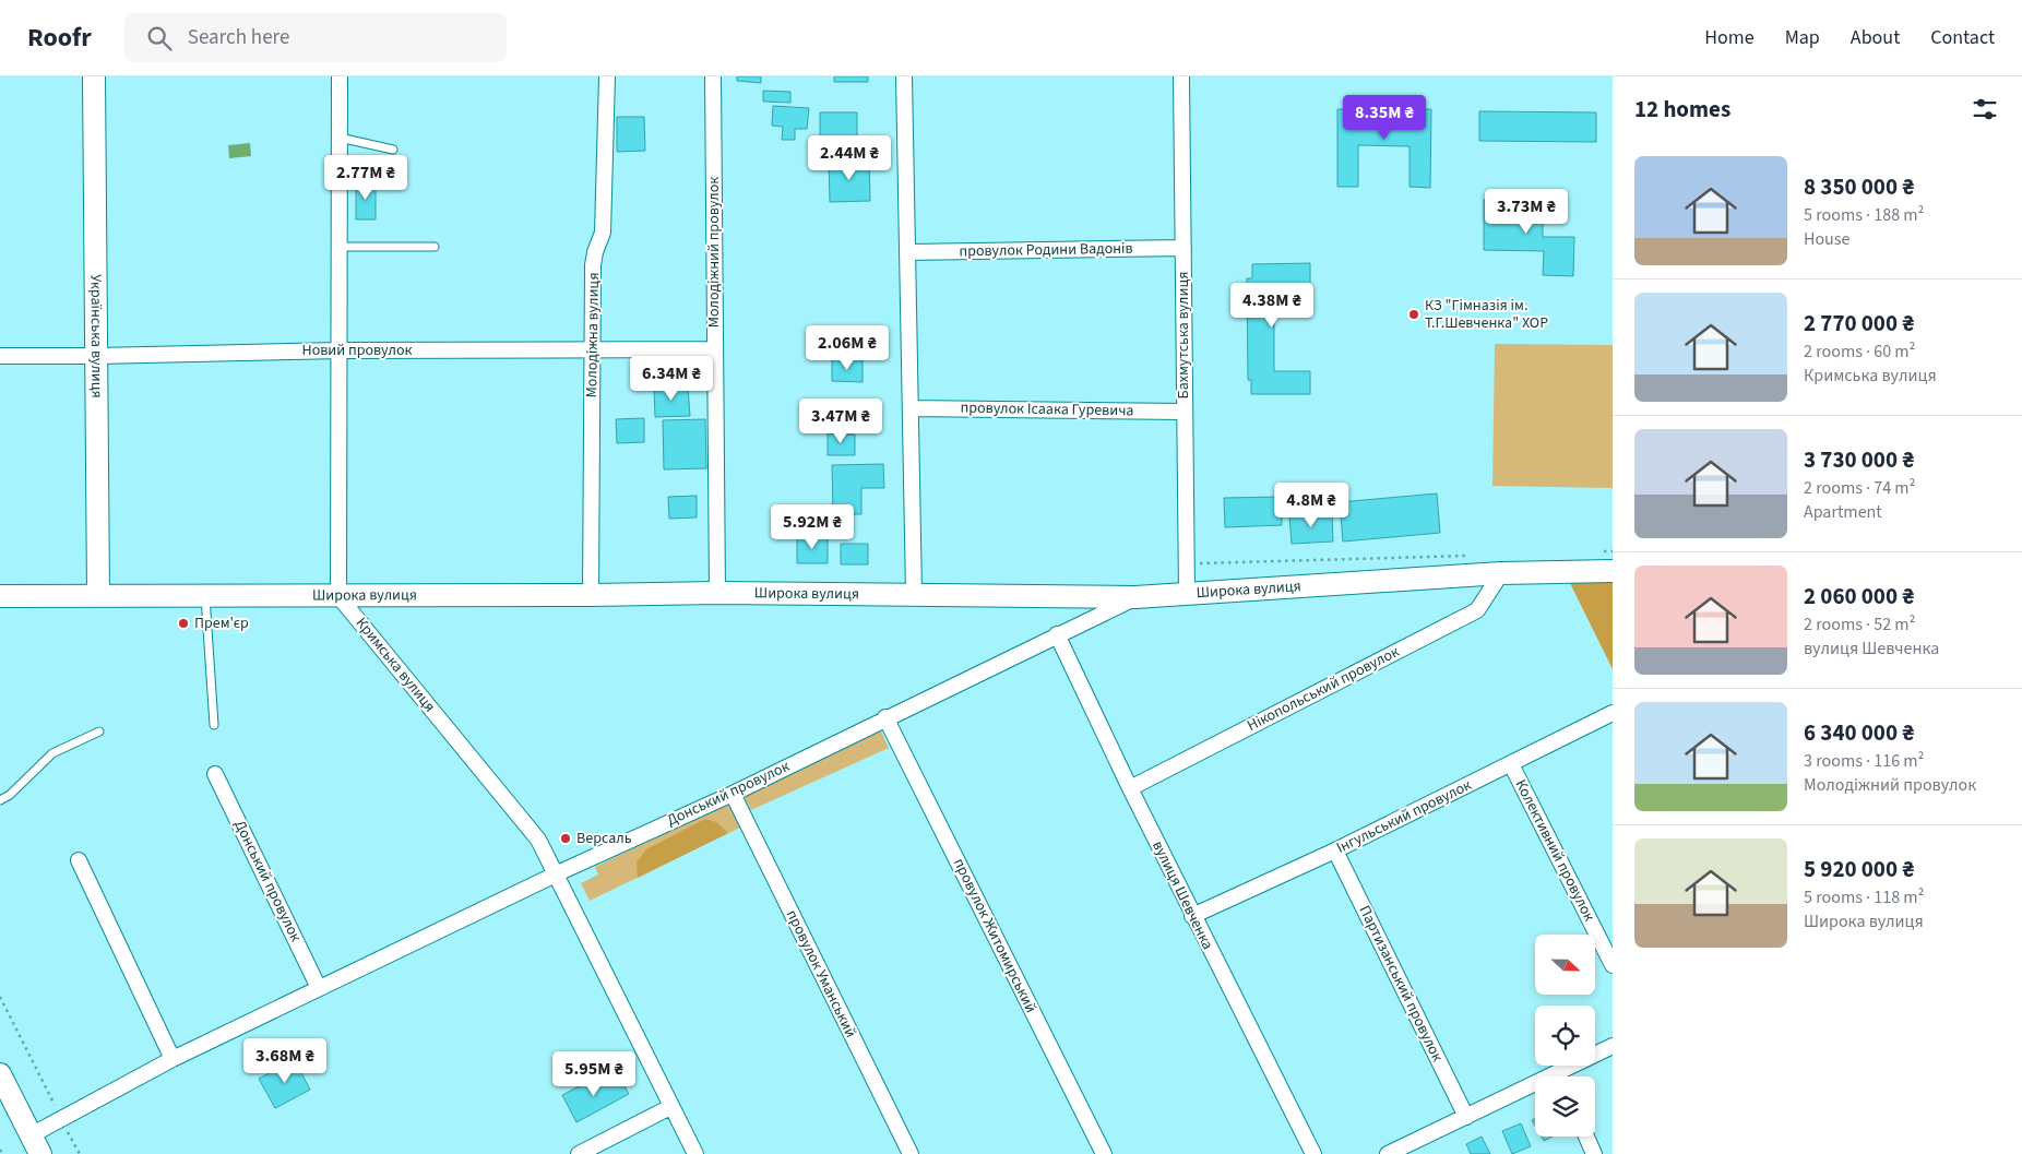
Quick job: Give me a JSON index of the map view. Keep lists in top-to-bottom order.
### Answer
{
  "streets": {
    "street": [
      "провулок Родини Вадонів",
      "Молодіжний провулок",
      "Молодіжна вулиця",
      "Бахмутська вулиця",
      "Українська вулиця",
      "Новий провулок",
      "провулок Ісаака Гуревича",
      "Широка вулиця",
      "Кримська вулиця",
      "Нікопольський провулок",
      "Донський провулок",
      "Інгульський провулок",
      "Колективний провулок",
      "вулиця Шевченка",
      "провулок Житомирський",
      "провулок Уманський",
      "Партизанський провулок"
    ]
  },
  "crossings": [
    ["провулок Родини Вадонів", "Бахмутська вулиця"],
    ["Молодіжний провулок", "Новий провулок"],
    ["Молодіжний провулок", "Широка вулиця"],
    ["Молодіжна вулиця", "Новий провулок"],
    ["Молодіжна вулиця", "Широка вулиця"],
    ["Бахмутська вулиця", "провулок Ісаака Гуревича"],
    ["Бахмутська вулиця", "Широка вулиця"],
    ["Українська вулиця", "Новий провулок"],
    ["Українська вулиця", "Широка вулиця"],
    ["Широка вулиця", "Кримська вулиця"],
    ["Широка вулиця", "Нікопольський провулок"],
    ["Широка вулиця", "Донський провулок"],
    ["Кримська вулиця", "Донський провулок"],
    ["Нікопольський провулок", "вулиця Шевченка"],
    ["Донський провулок", "вулиця Шевченка"],
    ["Донський провулок", "провулок Житомирський"],
    ["Донський провулок", "провулок Уманський"],
    ["Інгульський провулок", "Колективний провулок"],
    ["Інгульський провулок", "вулиця Шевченка"],
    ["Інгульський провулок", "Партизанський провулок"]
  ],
  "places": ["КЗ \"Гімназія ім. Т.Г.Шевченка\" ХОР", "Прем'єр", "Версаль"],
  "north": "right",
  "page": {
    "header": "Roofr",
    "search": "Search here",
    "nav": [
      "Home",
      "Map",
      "About",
      "Contact"
    ],
    "heading": "12 homes",
    "price": [
      "8.35M ₴",
      "2.44M ₴",
      "2.77M ₴",
      "3.73M ₴",
      "4.38M ₴",
      "2.06M ₴",
      "6.34M ₴",
      "3.47M ₴",
      "4.8M ₴",
      "5.92M ₴",
      "3.68M ₴",
      "5.95M ₴"
    ],
    "list": [
      {
        "name": "8 350 000 ₴",
        "note": "5 rooms · 188 m² · House"
      },
      {
        "name": "2 770 000 ₴",
        "note": "2 rooms · 60 m² · Кримська вулиця"
      },
      {
        "name": "3 730 000 ₴",
        "note": "2 rooms · 74 m² · Apartment"
      },
      {
        "name": "2 060 000 ₴",
        "note": "2 rooms · 52 m² · вулиця Шевченка"
      },
      {
        "name": "6 340 000 ₴",
        "note": "3 rooms · 116 m² · Молодіжний провулок"
      },
      {
        "name": "5 920 000 ₴",
        "note": "5 rooms · 118 m² · Широка вулиця"
      }
    ]
  }
}
